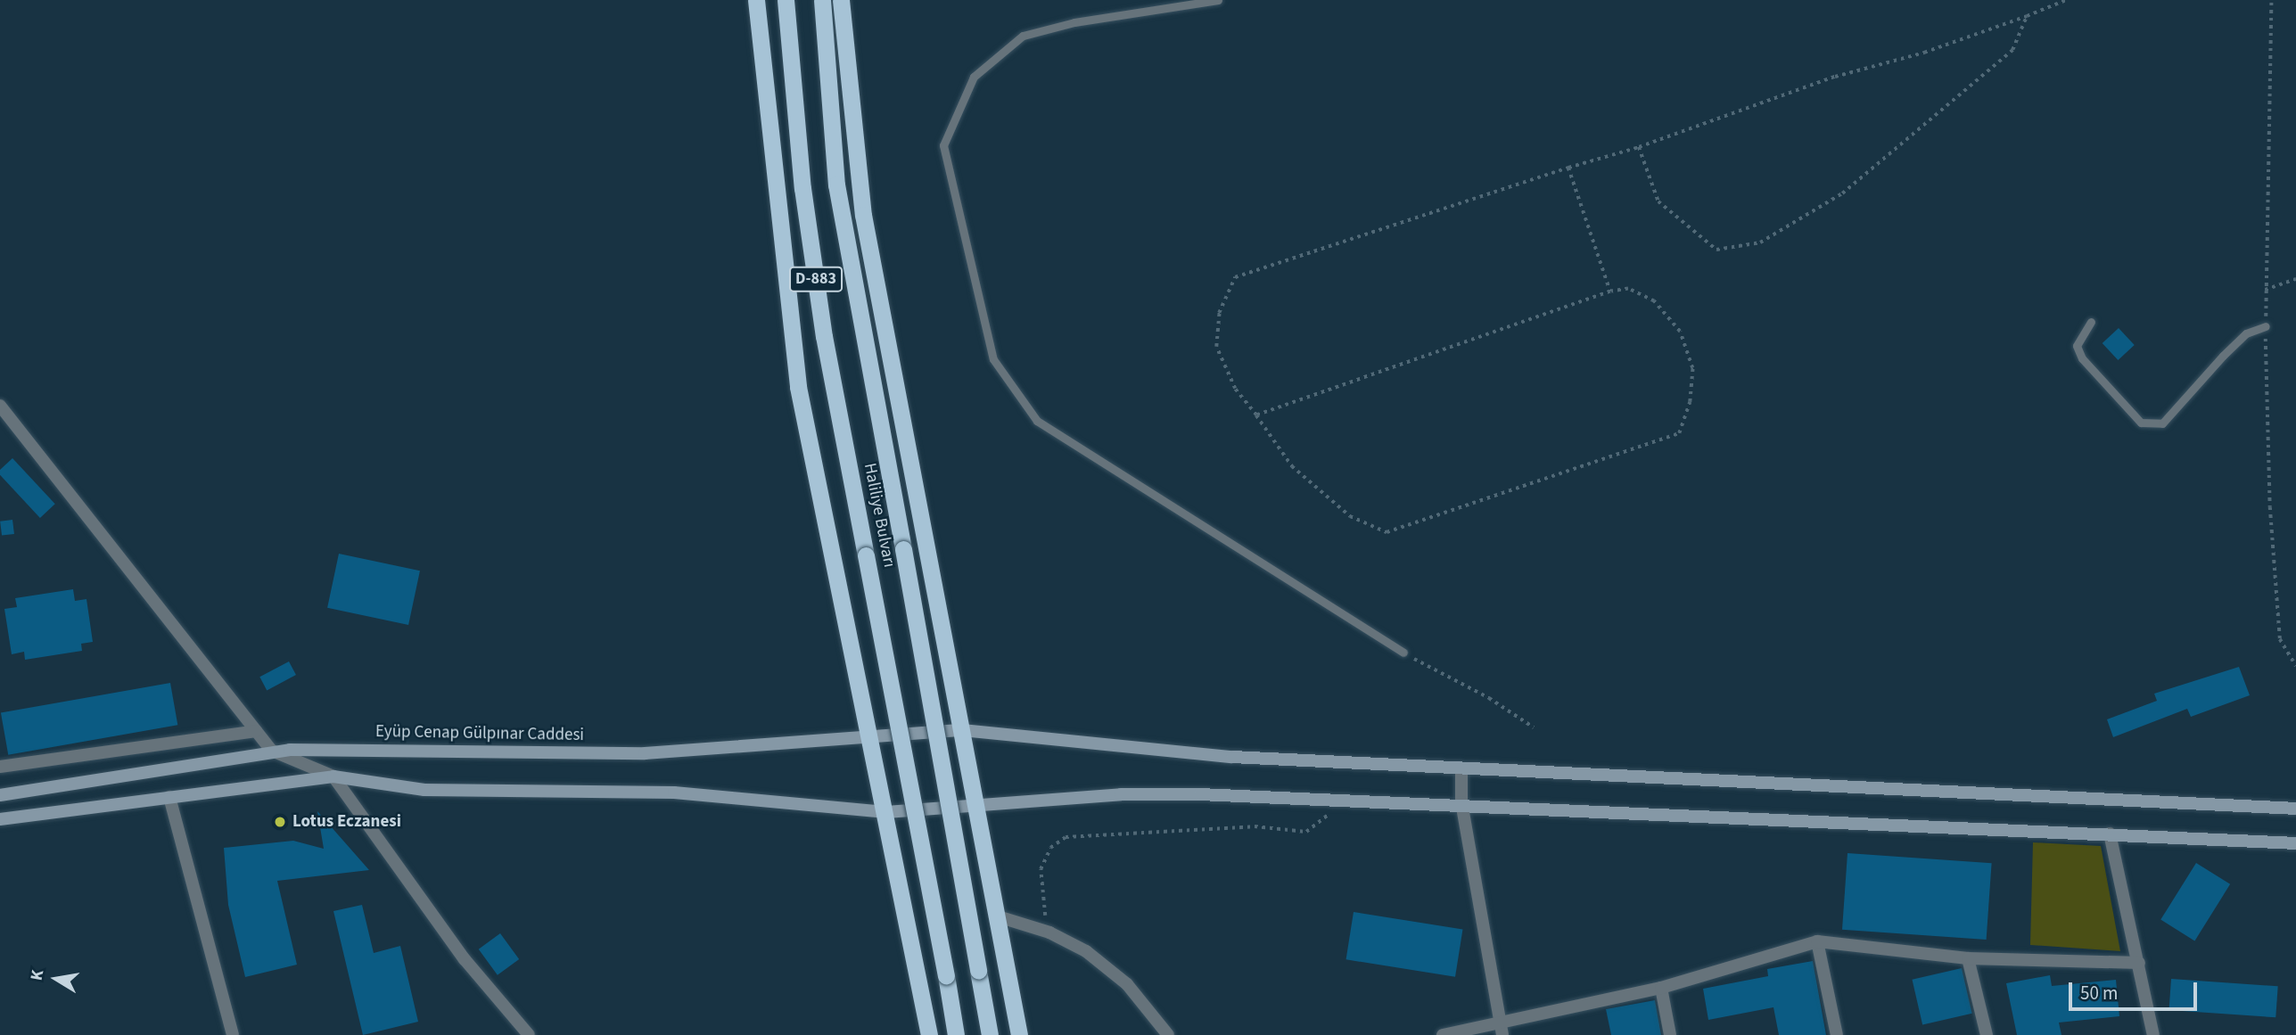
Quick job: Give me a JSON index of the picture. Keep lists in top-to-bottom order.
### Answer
{
  "streets": {
    "highway": ["D-883", "Haliliye Bulvarı"],
    "main road": ["Eyüp Cenap Gülpınar Caddesi"]
  },
  "places": ["Lotus Eczanesi"],
  "scale_bar": "50 m",
  "north": "left"
}
